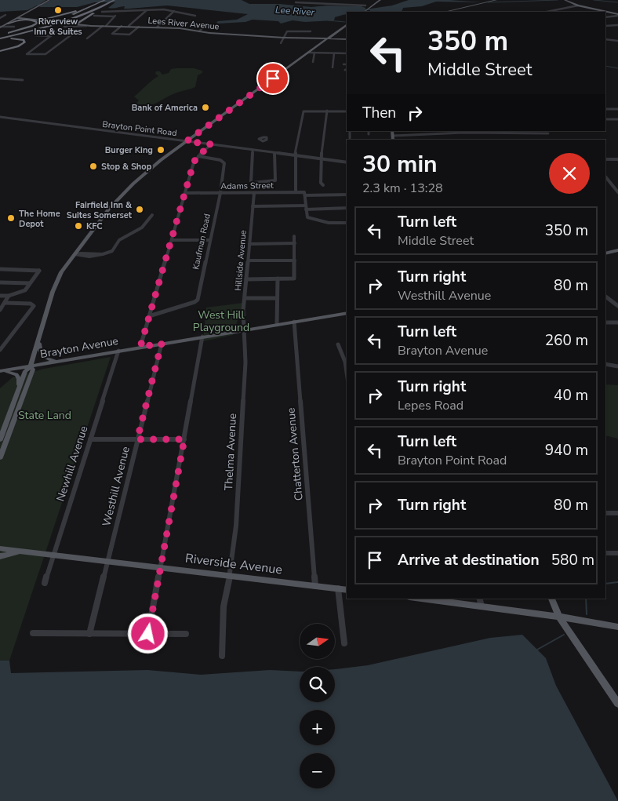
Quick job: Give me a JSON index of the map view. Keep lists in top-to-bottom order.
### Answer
{
  "streets": {
    "main road": ["Lees River Avenue", "Brayton Avenue", "Riverside Avenue"],
    "street": [
      "Brayton Point Road",
      "Adams Street",
      "Kaufman Road",
      "Hillside Avenue",
      "Thelma Avenue",
      "Chatterton Avenue",
      "Newhill Avenue",
      "Westhill Avenue"
    ]
  },
  "crossings": [
    ["Adams Street", "Kaufman Road"],
    ["Adams Street", "Hillside Avenue"],
    ["Hillside Avenue", "Brayton Avenue"],
    ["Hillside Avenue", "Thelma Avenue"],
    ["Brayton Avenue", "Thelma Avenue"],
    ["Brayton Avenue", "Chatterton Avenue"],
    ["Brayton Avenue", "Newhill Avenue"],
    ["Brayton Avenue", "Westhill Avenue"],
    ["Thelma Avenue", "Riverside Avenue"],
    ["Chatterton Avenue", "Riverside Avenue"],
    ["Newhill Avenue", "Riverside Avenue"],
    ["Westhill Avenue", "Riverside Avenue"]
  ],
  "water": ["Lee River"],
  "parks": ["West Hill Playground", "State Land"],
  "places": [
    "Riverview Inn & Suites",
    "Bank of America",
    "Burger King",
    "Stop & Shop",
    "Fairfield Inn & Suites Somerset",
    "The Home Depot",
    "KFC"
  ],
  "north": "right",
  "page": {
    "turn": ["350 m", "Middle Street"],
    "then": "Then",
    "heading": ["30 min", "2.3 km · 13:28"],
    "list": [
      {
        "name": "Turn left",
        "note": "Middle Street",
        "value": "350 m"
      },
      {
        "name": "Turn right",
        "note": "Westhill Avenue",
        "value": "80 m"
      },
      {
        "name": "Turn left",
        "note": "Brayton Avenue",
        "value": "260 m"
      },
      {
        "name": "Turn right",
        "note": "Lepes Road",
        "value": "40 m"
      },
      {
        "name": "Turn left",
        "note": "Brayton Point Road",
        "value": "940 m"
      },
      {
        "name": "Turn right",
        "value": "80 m"
      },
      {
        "name": "Arrive at destination",
        "value": "580 m"
      }
    ],
    "map_buttons": ["+", "−"]
  }
}
